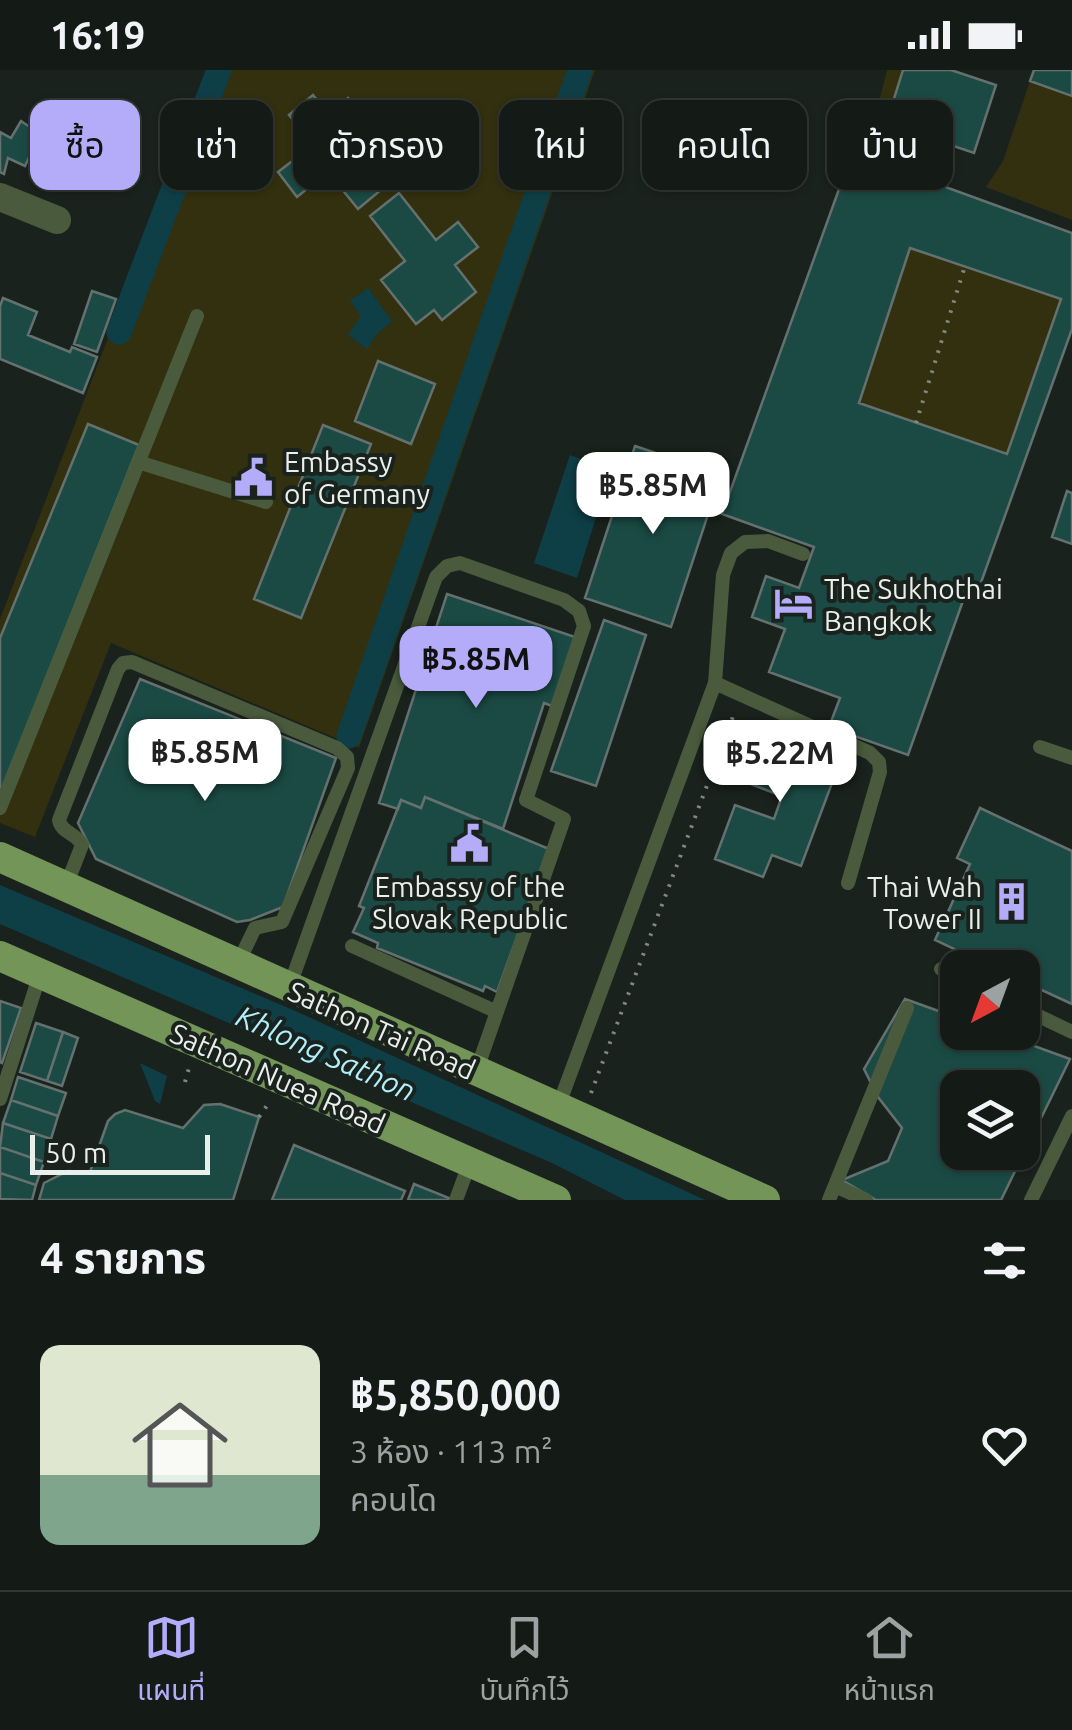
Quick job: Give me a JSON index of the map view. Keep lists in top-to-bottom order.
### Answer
{
  "streets": {
    "main road": ["Sathon Tai Road", "Sathon Nuea Road"]
  },
  "water": ["Khlong Sathon"],
  "places": {
    "public building": ["Embassy of Germany", "Embassy of the Slovak Republic"],
    "hotel": ["The Sukhothai Bangkok"],
    "building": ["Thai Wah Tower II"]
  },
  "scale_bar": "50 m",
  "north": "bottom left",
  "page": {
    "status": "16:19",
    "chip": [
      "ซื้อ",
      "เช่า",
      "ตัวกรอง",
      "ใหม่",
      "คอนโด",
      "บ้าน"
    ],
    "price": [
      "฿5.85M",
      "฿5.85M",
      "฿5.85M",
      "฿5.22M"
    ],
    "scale": "50 m",
    "heading": "4 รายการ",
    "list": [
      {
        "name": "฿5,850,000",
        "note": "3 ห้อง · 113 m² · คอนโด"
      }
    ],
    "tabs": ["แผนที่", "บันทึกไว้", "หน้าแรก"]
  }
}
